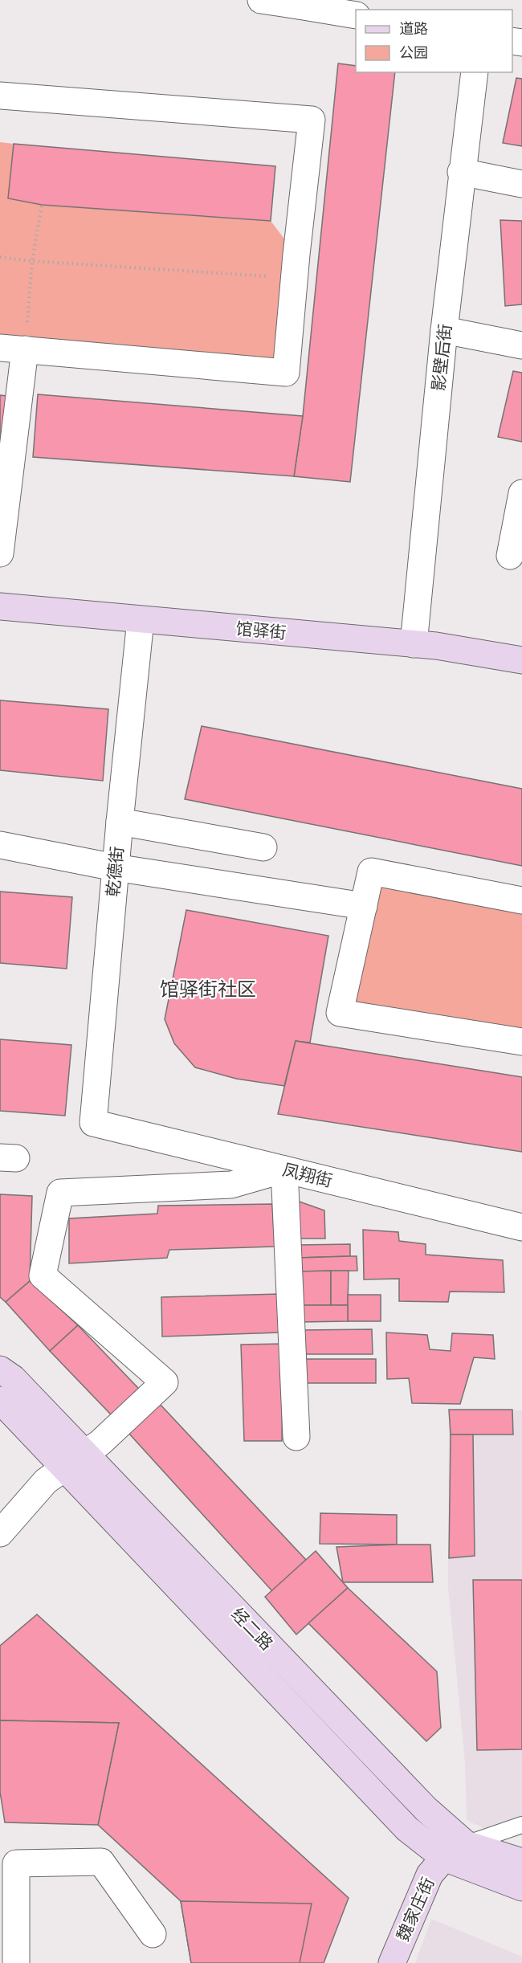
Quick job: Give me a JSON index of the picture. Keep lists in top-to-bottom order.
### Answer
{
  "streets": {
    "street": [
      "影壁后街",
      "馆驿街",
      "乾德街",
      "凤翔街",
      "经二路",
      "魏家庄街"
    ]
  },
  "crossings": [
    ["影壁后街", "馆驿街"],
    ["馆驿街", "乾德街"],
    ["乾德街", "凤翔街"],
    ["经二路", "魏家庄街"]
  ],
  "districts": ["馆驿街社区"],
  "legend": ["道路", "公园"]
}
